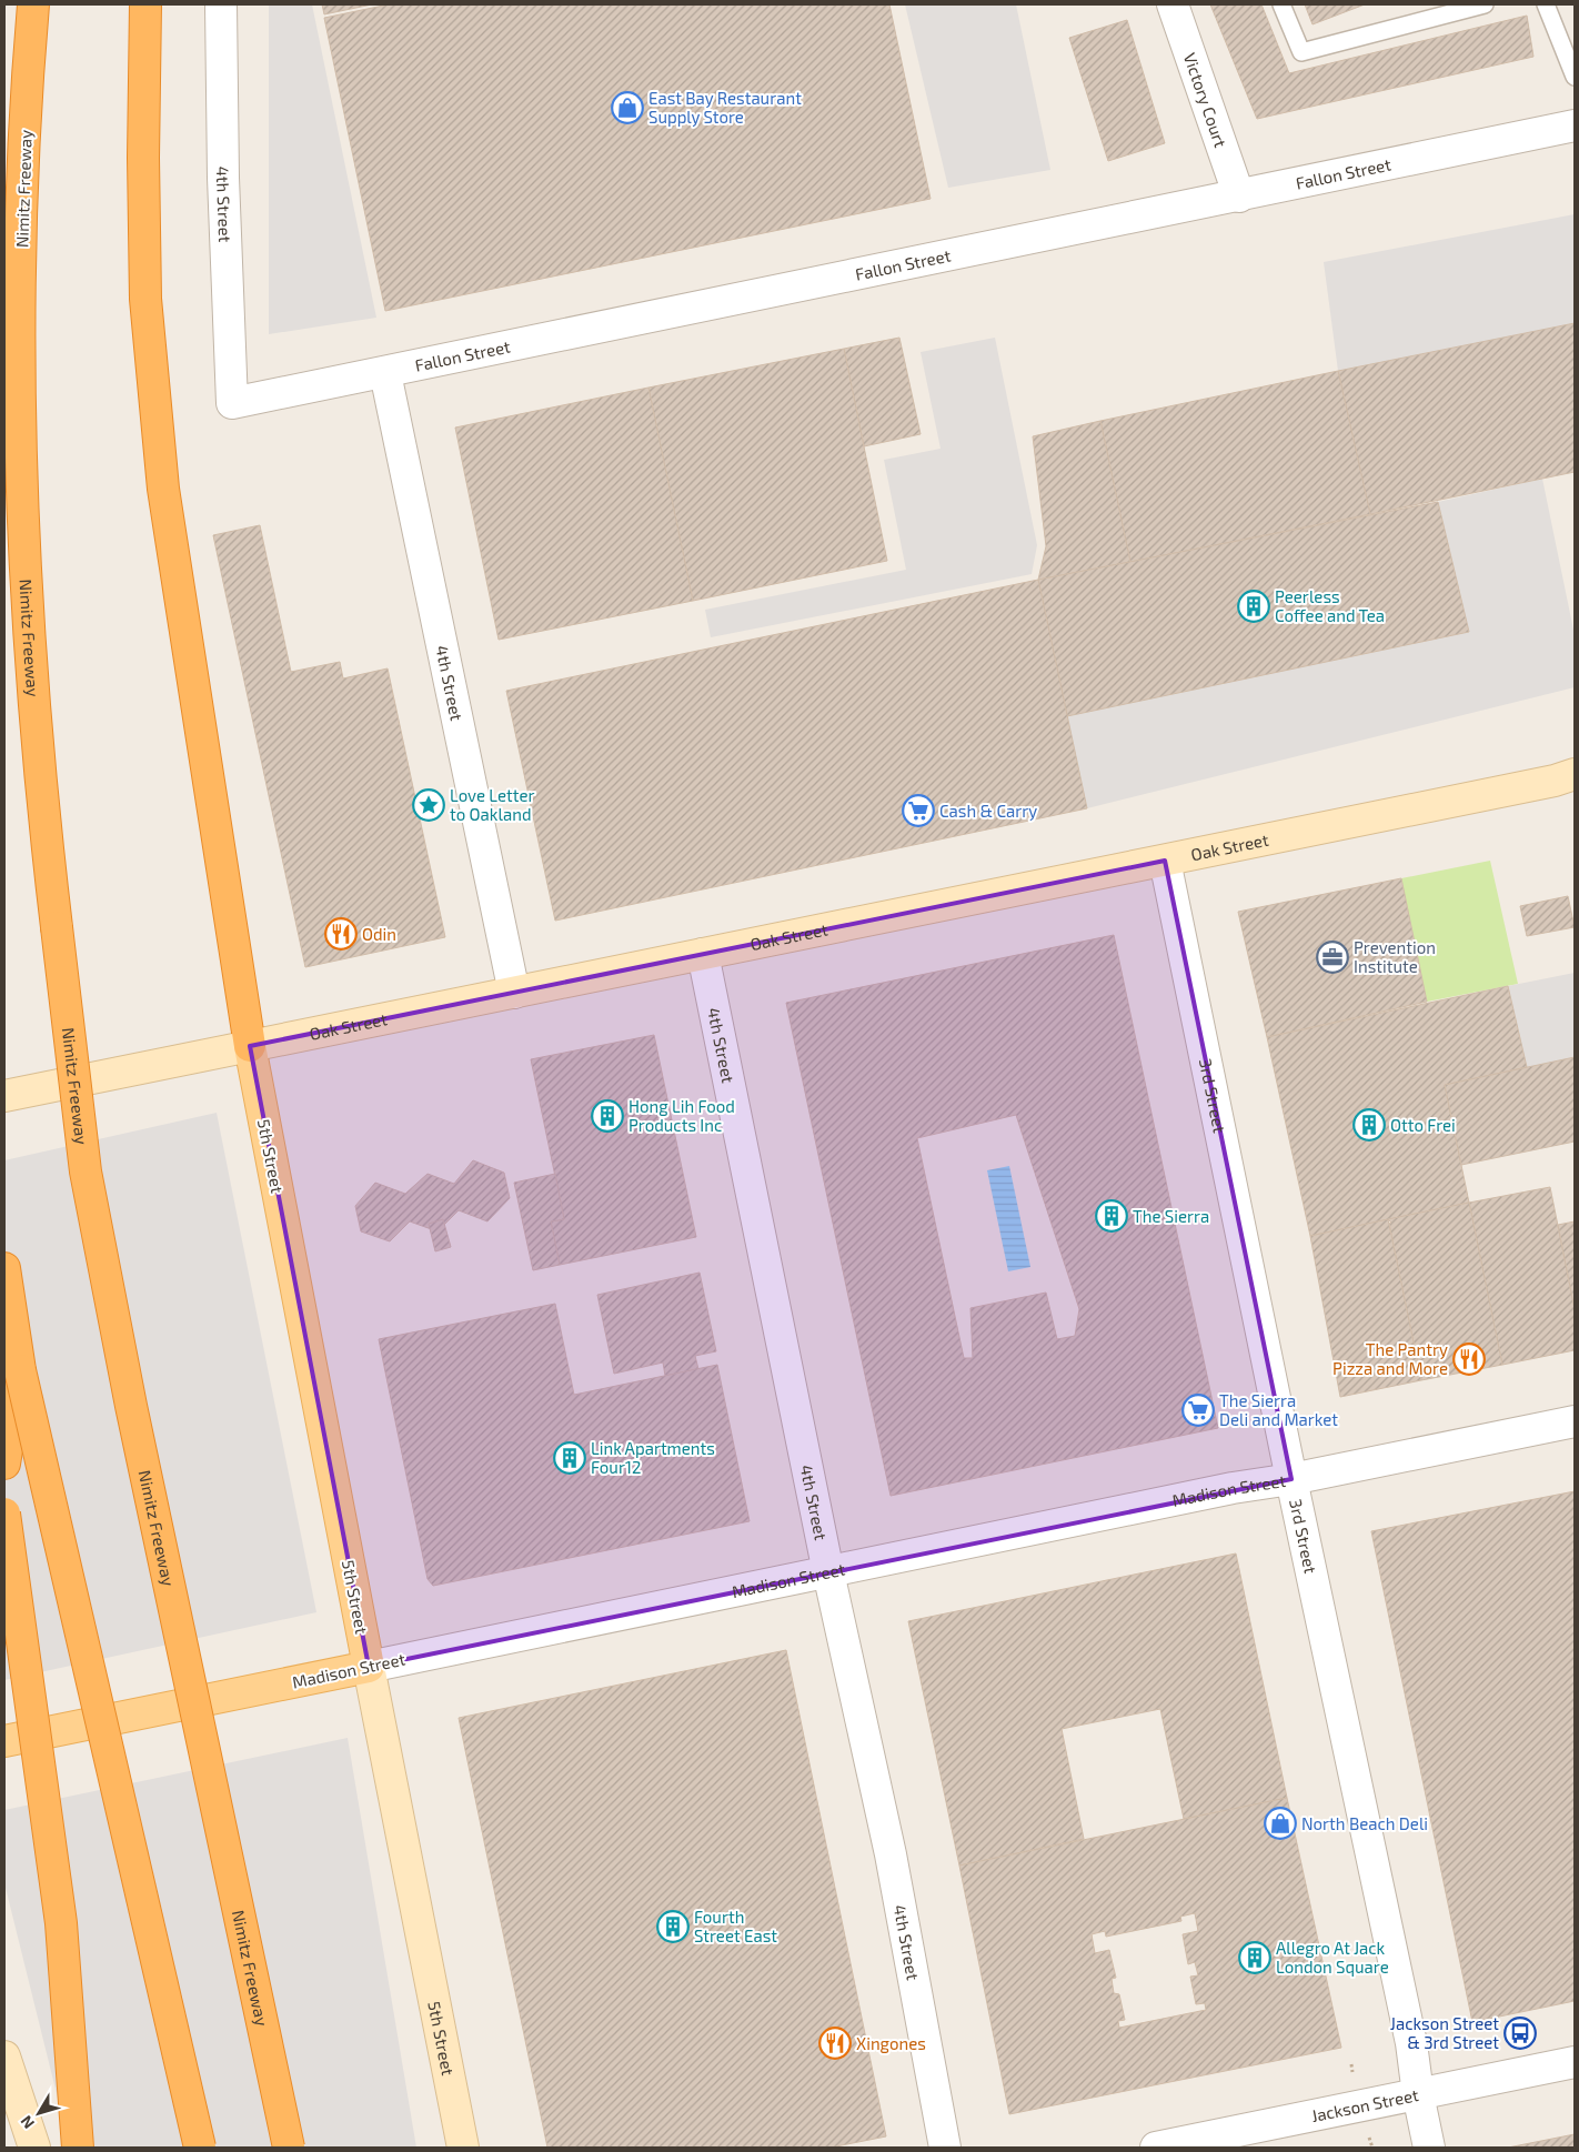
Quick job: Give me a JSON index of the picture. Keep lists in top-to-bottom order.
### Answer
{
  "streets": {
    "highway": ["Nimitz Freeway"],
    "main road": ["Oak Street", "5th Street", "Madison Street"],
    "street": [
      "Victory Court",
      "Fallon Street",
      "4th Street",
      "3rd Street",
      "Jackson Street"
    ]
  },
  "crossings": [
    ["Victory Court", "Fallon Street"],
    ["Fallon Street", "4th Street"],
    ["4th Street", "Oak Street"],
    ["4th Street", "Madison Street"],
    ["Oak Street", "3rd Street"],
    ["Oak Street", "5th Street"],
    ["3rd Street", "Madison Street"],
    ["3rd Street", "Jackson Street"],
    ["5th Street", "Madison Street"]
  ],
  "places": {
    "shop": ["East Bay Restaurant Supply Store", "North Beach Deli"],
    "building": [
      "Peerless Coffee and Tea",
      "Hong Lih Food Products Inc",
      "Otto Frei",
      "The Sierra",
      "Link Apartments Four12",
      "Fourth Street East",
      "Allegro At Jack London Square"
    ],
    "place": ["Love Letter to Oakland"],
    "supermarket": ["Cash & Carry", "The Sierra Deli and Market"],
    "restaurant": ["Odin", "The Pantry Pizza and More", "Xingones"],
    "office": ["Prevention Institute"],
    "bus stop": ["Jackson Street & 3rd Street"]
  },
  "north": "bottom left"
}
